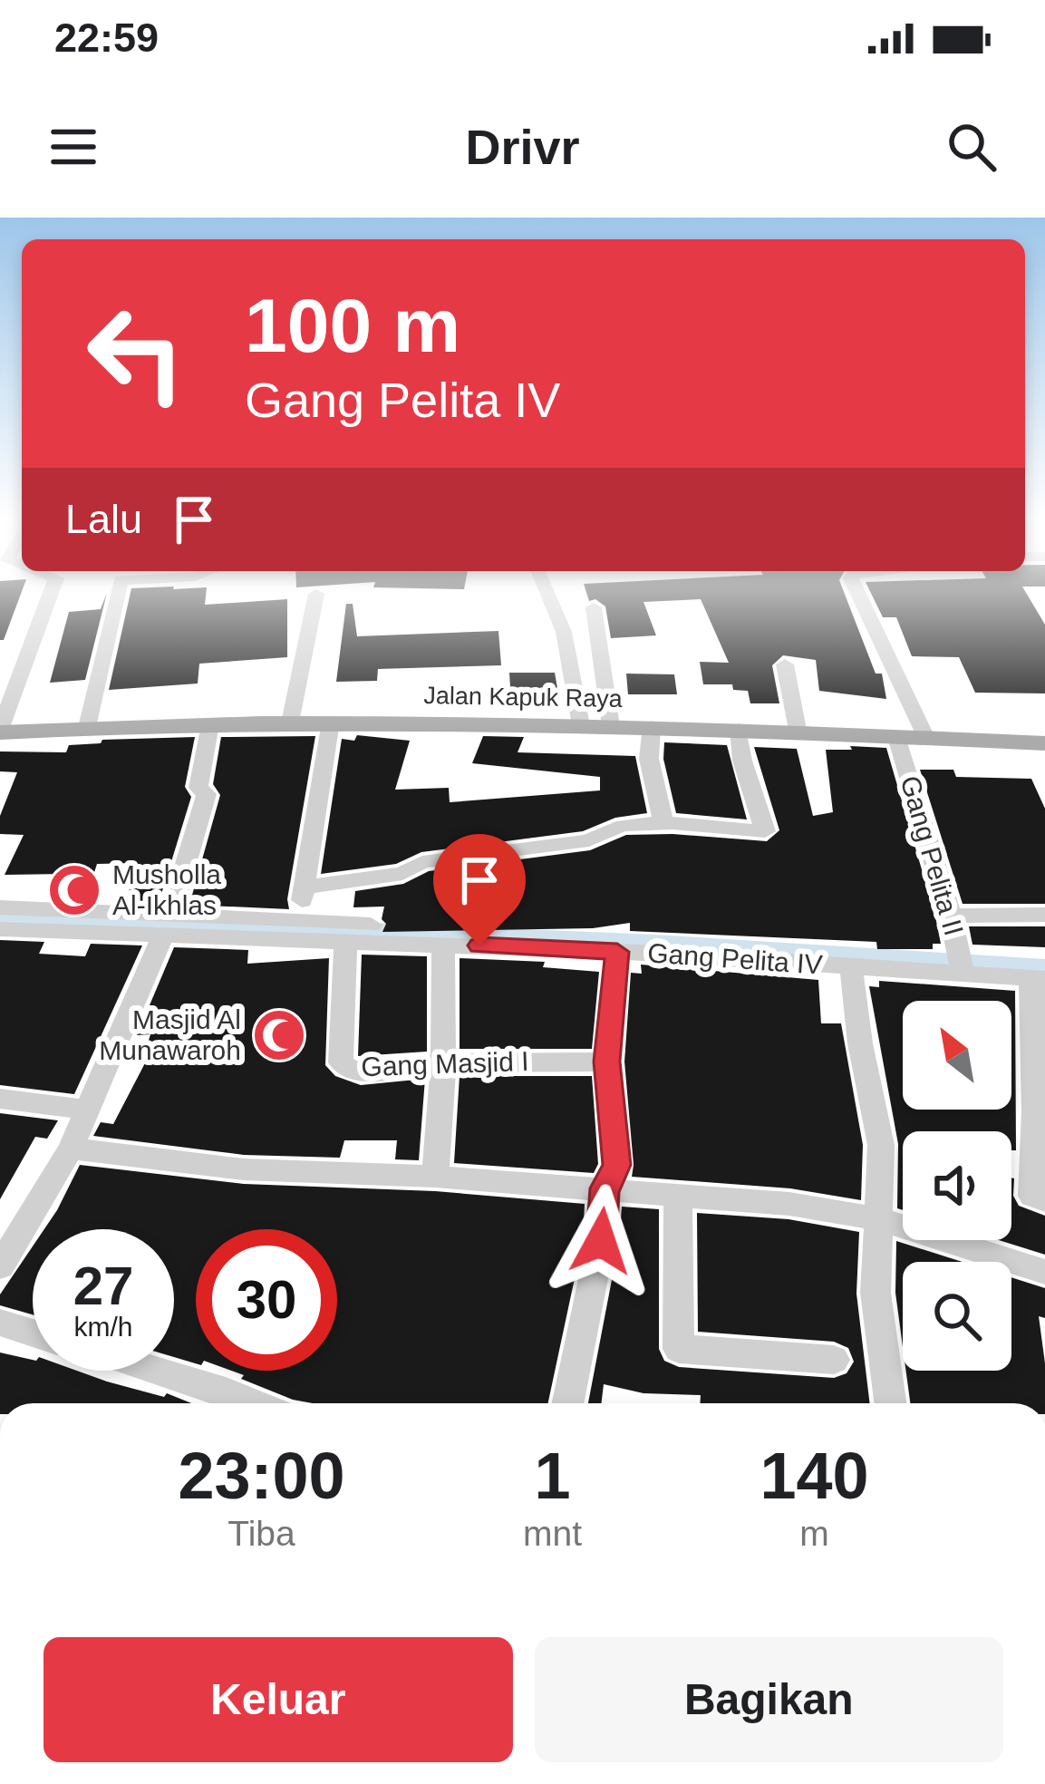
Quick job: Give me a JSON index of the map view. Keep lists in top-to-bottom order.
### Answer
{
  "streets": {
    "main road": ["Jalan Kapuk Raya"],
    "street": ["Gang Pelita II", "Gang Pelita IV", "Gang Masjid I"]
  },
  "crossings": [
    ["Jalan Kapuk Raya", "Gang Pelita II"],
    ["Gang Pelita II", "Gang Pelita IV"],
    ["Gang Pelita IV", "Gang Masjid I"]
  ],
  "places": {
    "mosque": ["Musholla Al-Ikhlas", "Masjid Al Munawaroh"]
  },
  "north": "top left",
  "page": {
    "status": "22:59",
    "header": "Drivr",
    "turn": ["100 m", "Gang Pelita IV"],
    "then": "Lalu",
    "speed": "27 km/h",
    "limit": "30",
    "eta": [
      "23:00",
      "Tiba",
      "1",
      "mnt",
      "140",
      "m"
    ],
    "buttons": ["Keluar", "Bagikan"]
  }
}
